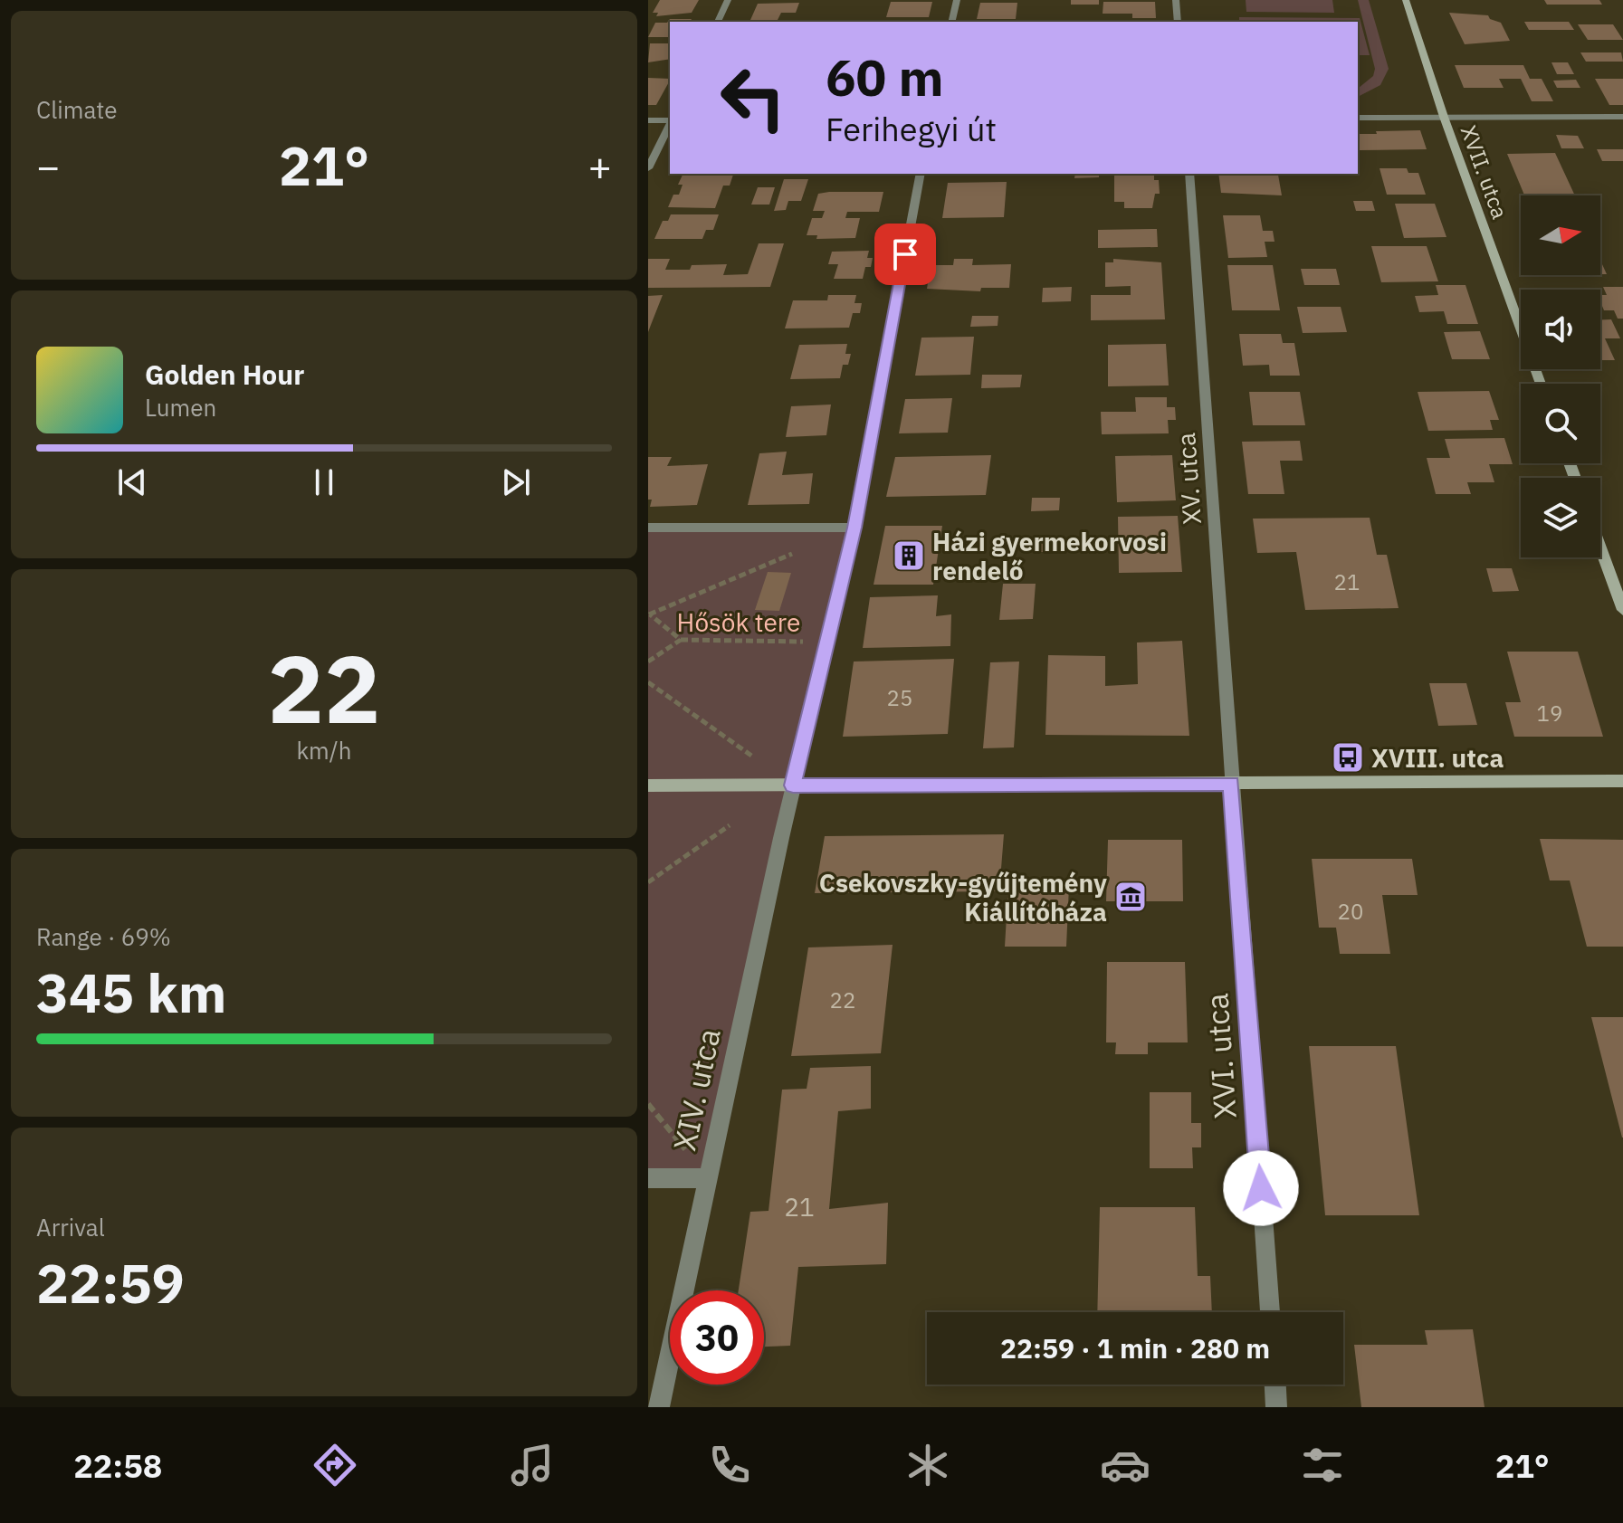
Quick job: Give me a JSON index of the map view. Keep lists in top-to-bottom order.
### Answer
{
  "streets": {
    "street": [
      "XVII. utca",
      "XV. utca",
      "XVI. utca",
      "XIV. utca"
    ]
  },
  "crossings": [
    ["XV. utca", "XVI. utca"]
  ],
  "parks": ["Hősök tere"],
  "places": {
    "building": ["Házi gyermekorvosi rendelő"],
    "bus stop": ["XVIII. utca"],
    "museum": ["Csekovszky-gyűjtemény Kiállítóháza"]
  },
  "house_numbers": [
    "21",
    "25",
    "19",
    "20",
    "22",
    "21"
  ],
  "north": "right",
  "page": {
    "tile": [
      "Climate",
      ["22", "km/h"],
      ["Range · 69%", "345 km"],
      ["Arrival", "22:59"]
    ],
    "turn": ["60 m", "Ferihegyi út"],
    "heat": ["−", "21°", "+"],
    "song": ["Golden Hour", "Lumen"],
    "limit": "30",
    "trip": "22:59 · 1 min · 280 m",
    "tabs": ["22:58", "21°"]
  }
}
